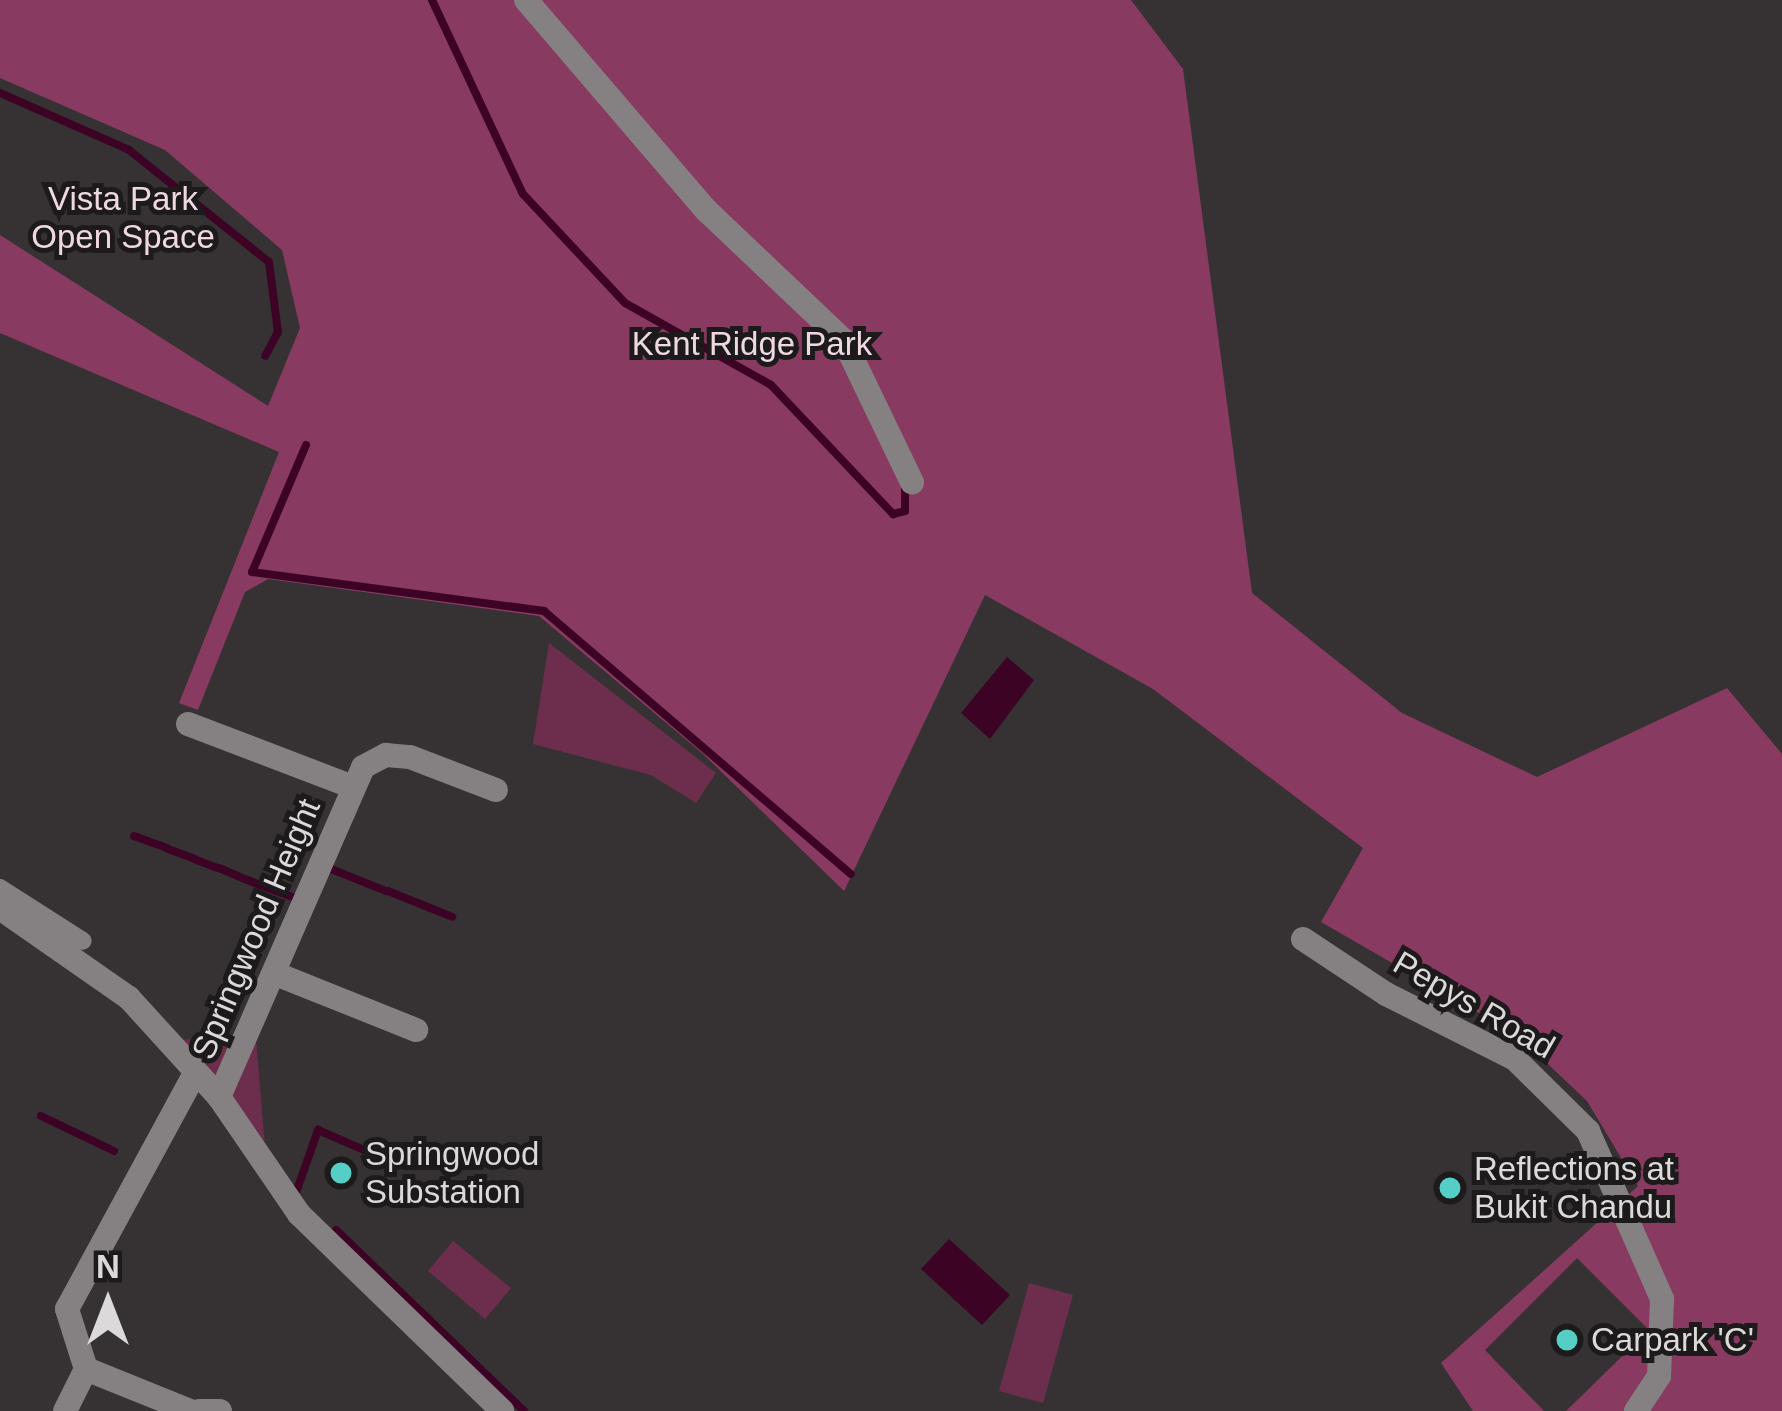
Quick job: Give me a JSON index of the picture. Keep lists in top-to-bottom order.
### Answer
{
  "streets": {
    "street": ["Springwood Height", "Pepys Road"]
  },
  "parks": ["Vista Park Open Space", "Kent Ridge Park"],
  "places": ["Springwood Substation", "Reflections at Bukit Chandu", "Carpark 'C'"],
  "north": "top"
}
